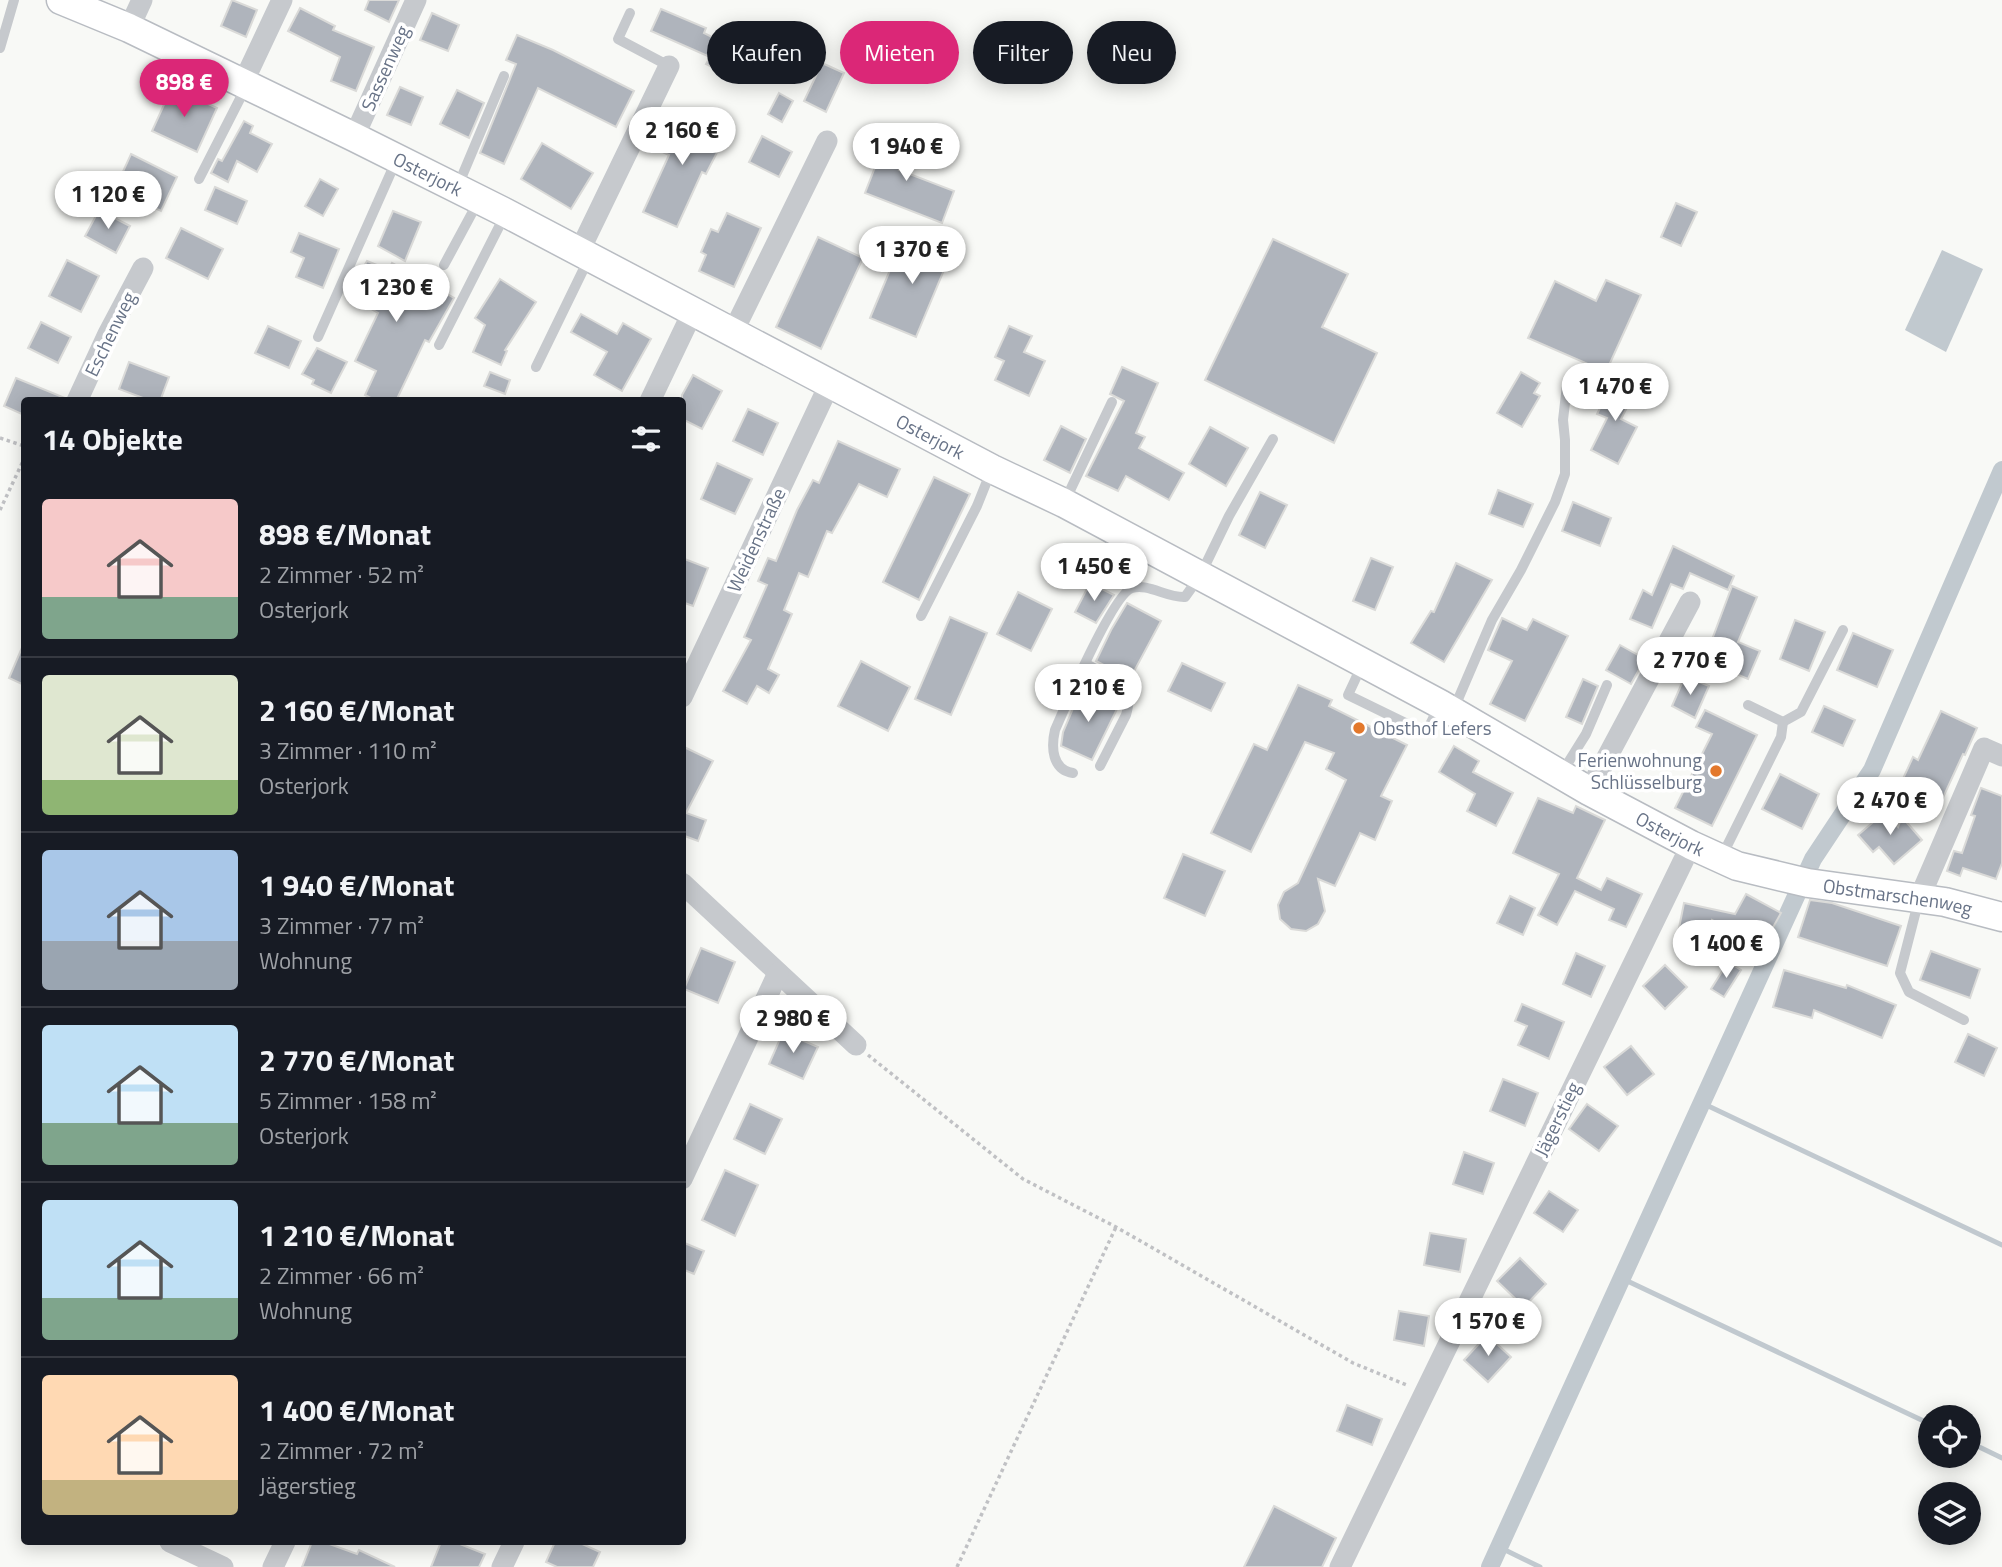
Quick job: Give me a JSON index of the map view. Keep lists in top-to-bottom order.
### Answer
{
  "streets": {
    "main road": ["Osterjork", "Obstmarschenweg"],
    "street": [
      "Sassenweg",
      "Eschenweg",
      "Weidenstraße",
      "Jägerstieg"
    ]
  },
  "crossings": [
    ["Sassenweg", "Osterjork"],
    ["Osterjork", "Weidenstraße"],
    ["Osterjork", "Obstmarschenweg"],
    ["Osterjork", "Jägerstieg"]
  ],
  "places": ["Obsthof Lefers", "Ferienwohnung Schlüsselburg"],
  "page": {
    "chip": [
      "Kaufen",
      "Mieten",
      "Filter",
      "Neu"
    ],
    "price": [
      "898 €",
      "2 160 €",
      "1 940 €",
      "1 120 €",
      "1 370 €",
      "1 230 €",
      "1 470 €",
      "1 450 €",
      "2 770 €",
      "1 210 €",
      "2 470 €",
      "1 400 €",
      "2 980 €",
      "1 570 €"
    ],
    "heading": "14 Objekte",
    "list": [
      {
        "name": "898 €/Monat",
        "note": "2 Zimmer · 52 m² · Osterjork"
      },
      {
        "name": "2 160 €/Monat",
        "note": "3 Zimmer · 110 m² · Osterjork"
      },
      {
        "name": "1 940 €/Monat",
        "note": "3 Zimmer · 77 m² · Wohnung"
      },
      {
        "name": "2 770 €/Monat",
        "note": "5 Zimmer · 158 m² · Osterjork"
      },
      {
        "name": "1 210 €/Monat",
        "note": "2 Zimmer · 66 m² · Wohnung"
      },
      {
        "name": "1 400 €/Monat",
        "note": "2 Zimmer · 72 m² · Jägerstieg"
      }
    ]
  }
}
